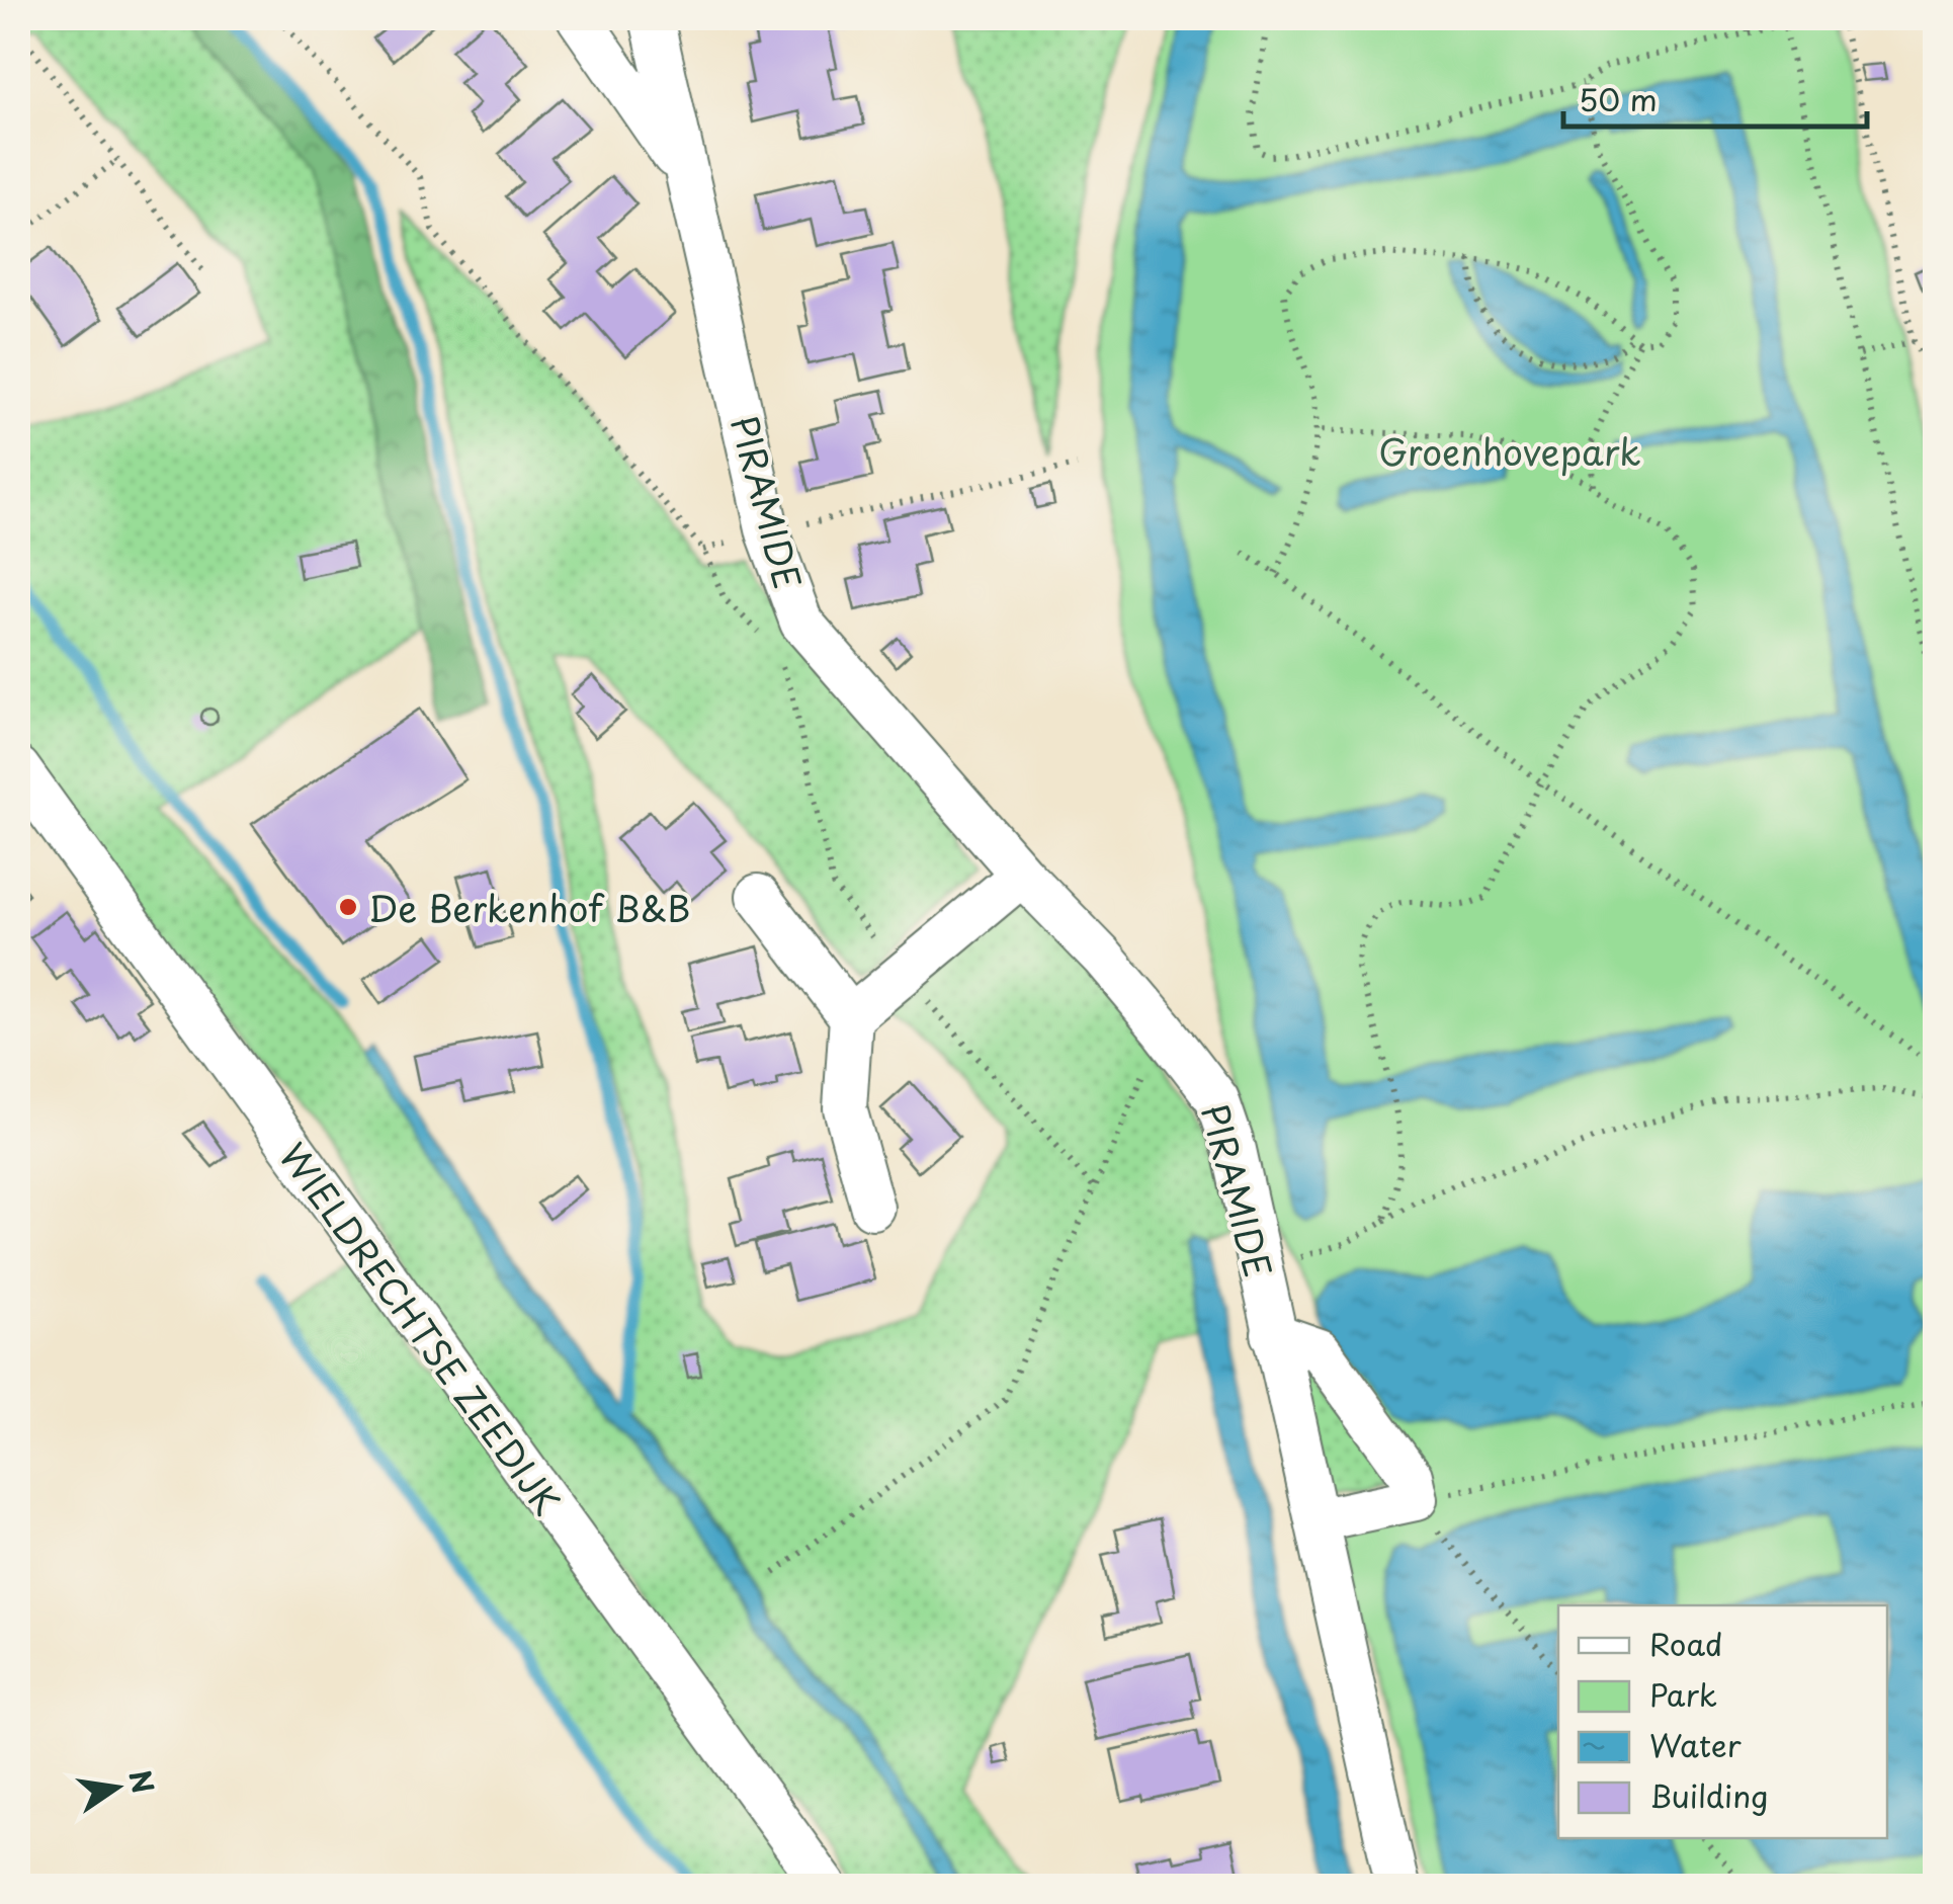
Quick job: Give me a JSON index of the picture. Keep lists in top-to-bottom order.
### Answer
{
  "streets": {
    "street": ["PIRAMIDE", "WIELDRECHTSE ZEEDIJK"]
  },
  "parks": ["Groenhovepark"],
  "places": ["De Berkenhof B&B"],
  "legend": [
    "Road",
    "Park",
    "Water",
    "Building"
  ],
  "scale_bar": "50 m",
  "north": "right"
}
